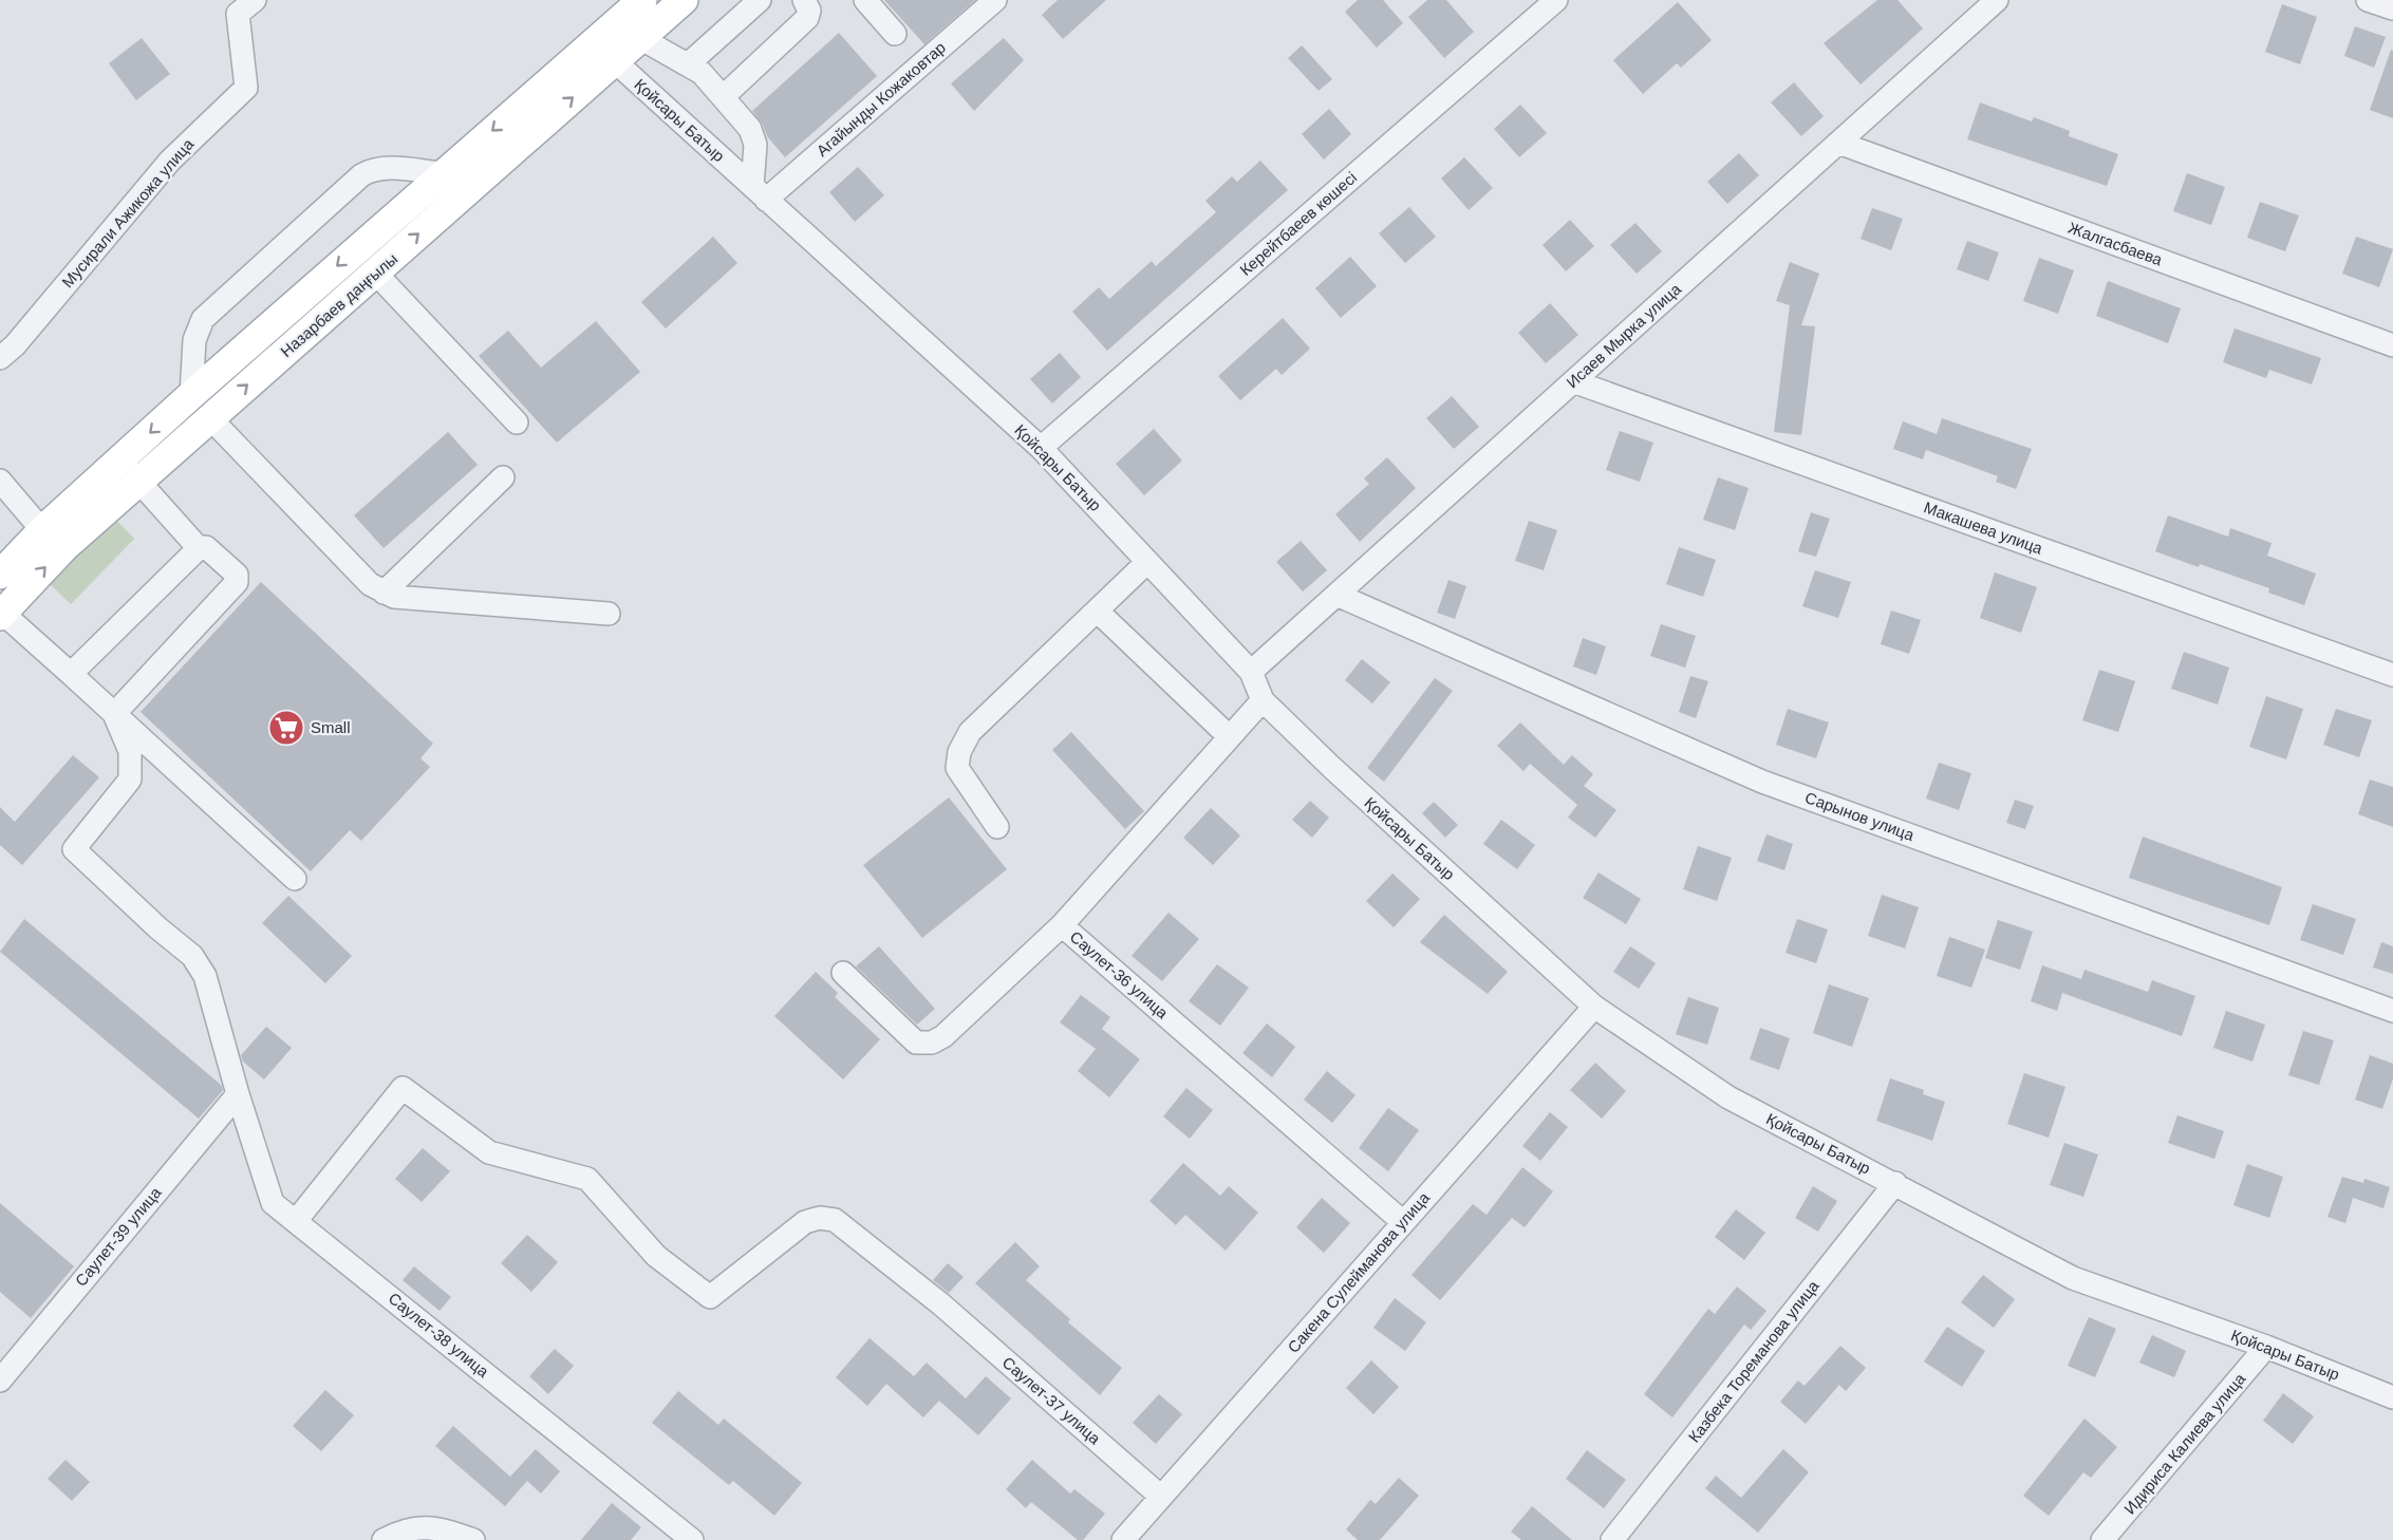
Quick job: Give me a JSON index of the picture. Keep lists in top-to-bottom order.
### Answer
{
  "streets": {
    "main road": ["Назарбаев даңғылы"],
    "street": [
      "Агайынды Кожаковтар",
      "Қойсары Батыр",
      "Мусирали Ажикожа улица",
      "Керейтбаеев көшесі",
      "Жалгасбаева",
      "Исаев Мырка улица",
      "Макашева улица",
      "Сарынов улица",
      "Саулет-36 улица",
      "Саулет-39 улица",
      "Сакена Сулейманова улица",
      "Саулет-38 улица",
      "Казбека Тореманова улица",
      "Саулет-37 улица",
      "Идириса Калиева улица"
    ]
  },
  "crossings": [
    ["Агайынды Кожаковтар", "Қойсары Батыр"],
    ["Қойсары Батыр", "Керейтбаеев көшесі"],
    ["Қойсары Батыр", "Назарбаев даңғылы"],
    ["Қойсары Батыр", "Исаев Мырка улица"],
    ["Қойсары Батыр", "Саулет-36 улица"],
    ["Қойсары Батыр", "Сакена Сулейманова улица"],
    ["Қойсары Батыр", "Казбека Тореманова улица"],
    ["Қойсары Батыр", "Идириса Калиева улица"],
    ["Жалгасбаева", "Исаев Мырка улица"],
    ["Исаев Мырка улица", "Макашева улица"],
    ["Исаев Мырка улица", "Сарынов улица"],
    ["Саулет-36 улица", "Сакена Сулейманова улица"],
    ["Саулет-39 улица", "Саулет-38 улица"],
    ["Сакена Сулейманова улица", "Саулет-37 улица"],
    ["Саулет-38 улица", "Саулет-37 улица"]
  ],
  "places": {
    "supermarket": ["Small"]
  }
}
